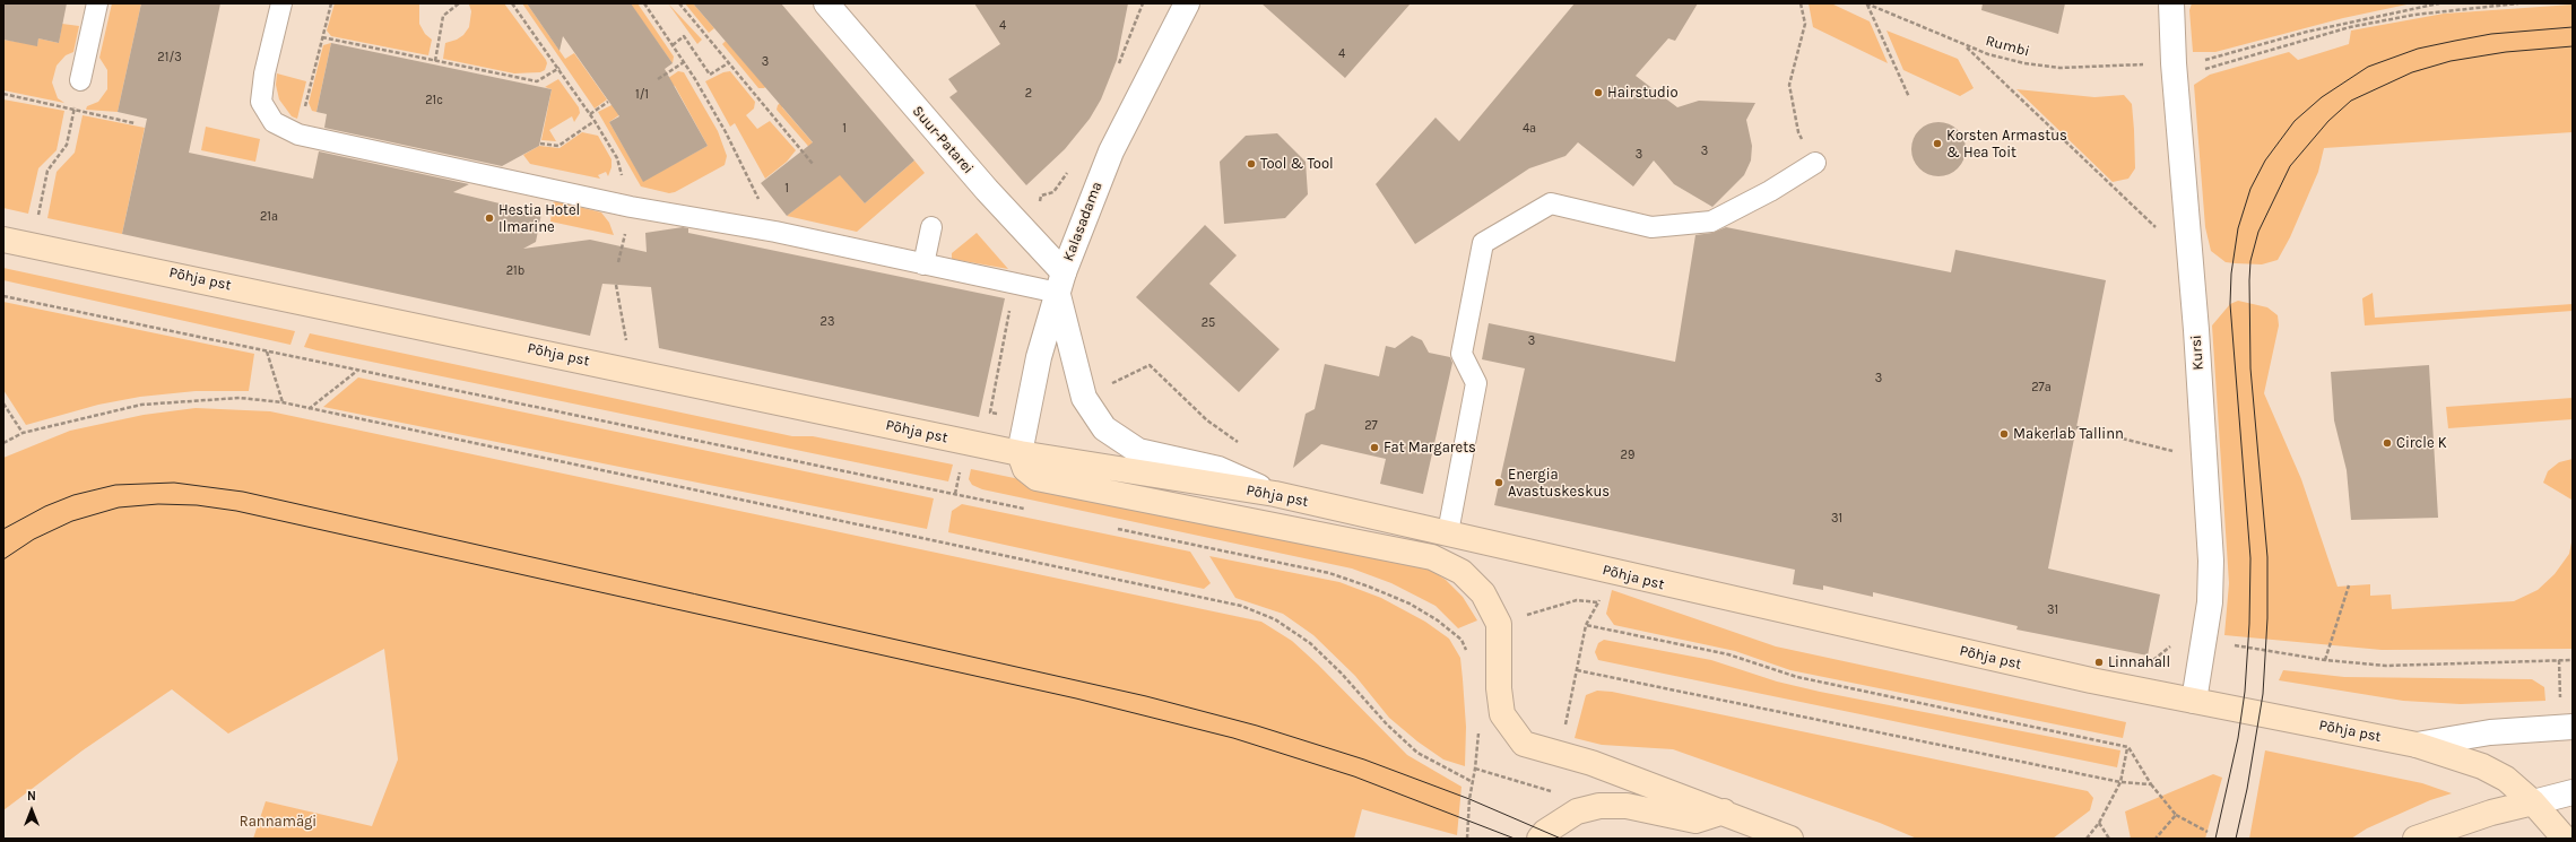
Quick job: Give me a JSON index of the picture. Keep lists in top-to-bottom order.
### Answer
{
  "streets": {
    "main road": ["Põhja pst"],
    "street": ["Suur-Patarei", "Kalasadama", "Kursi"],
    "path": ["Rumbi"]
  },
  "crossings": [
    ["Suur-Patarei", "Kalasadama"],
    ["Kalasadama", "Põhja pst"],
    ["Põhja pst", "Kursi"]
  ],
  "parks": ["Rannamägi"],
  "places": [
    "Hairstudio",
    "Korsten Armastus & Hea Toit",
    "Tool & Tool",
    "Hestia Hotel Ilmarine",
    "Makerlab Tallinn",
    "Circle K",
    "Fat Margarets",
    "Energia Avastuskeskus",
    "Linnahall"
  ],
  "house_numbers": [
    "4",
    "4",
    "21/3",
    "3",
    "2",
    "1/1",
    "21c",
    "1",
    "4a",
    "3",
    "3",
    "1",
    "21a",
    "21b",
    "23",
    "25",
    "3",
    "3",
    "27a",
    "27",
    "29",
    "31",
    "31"
  ],
  "north": "top"
}
